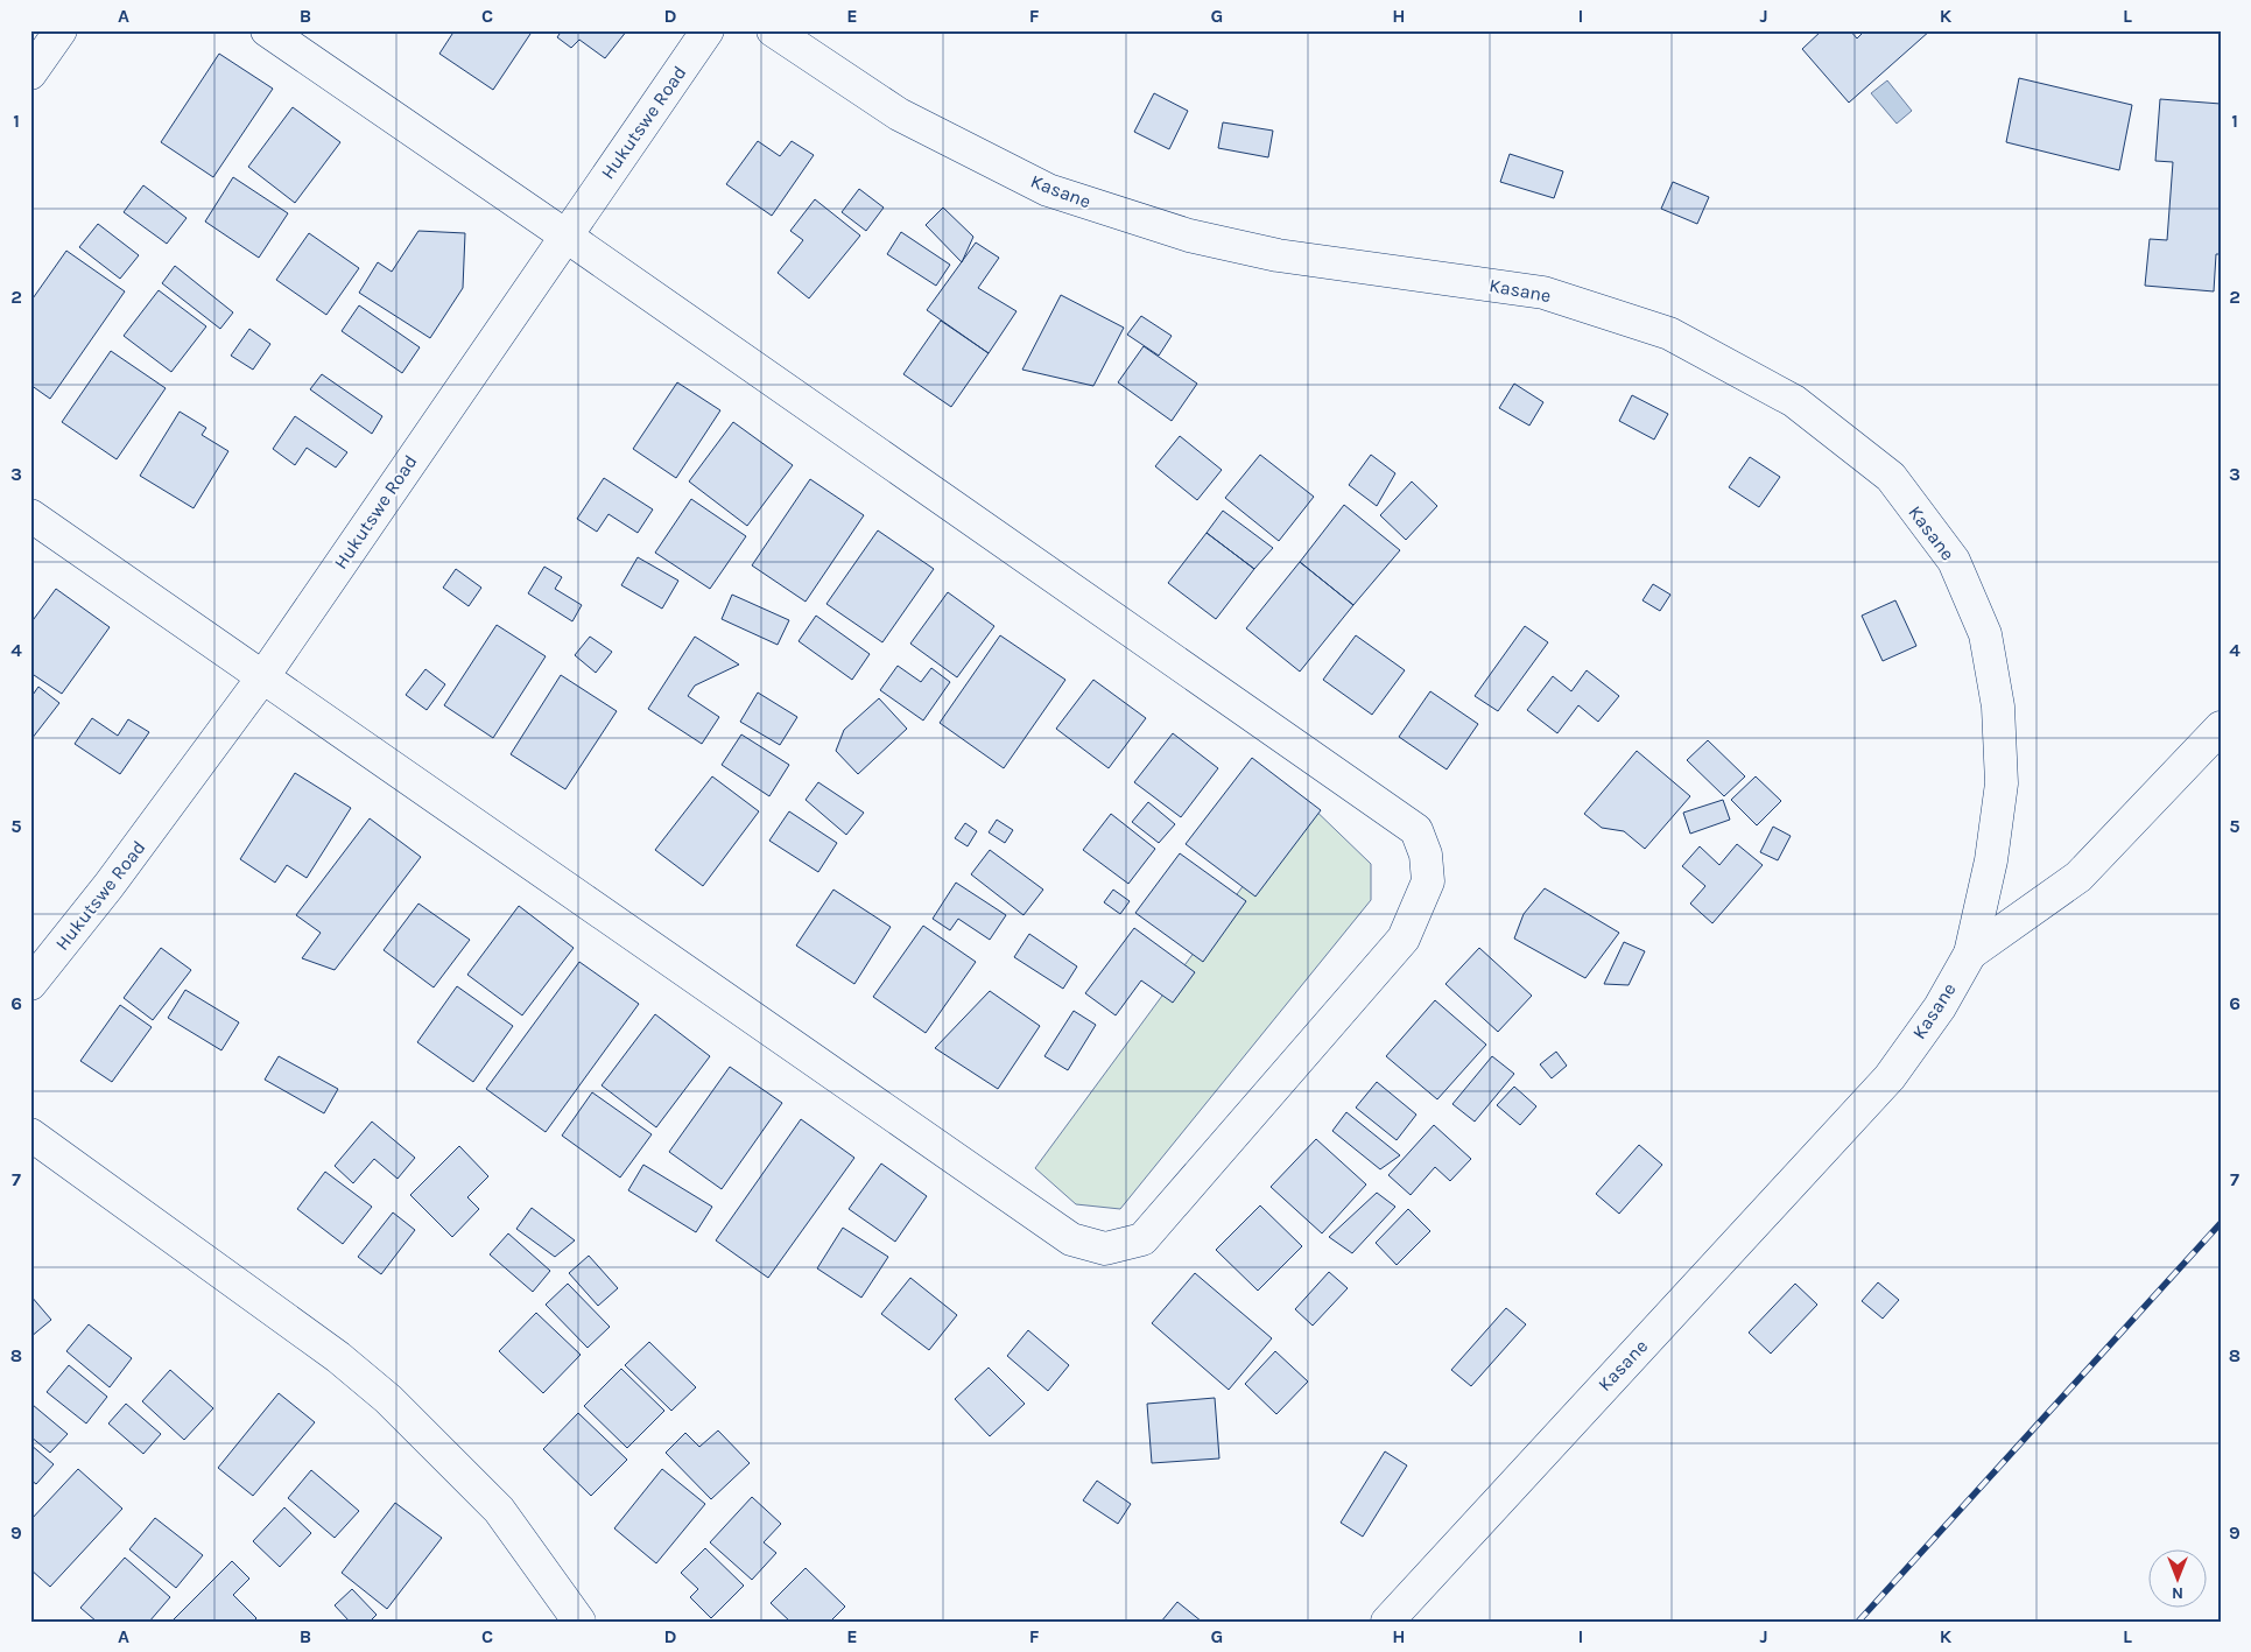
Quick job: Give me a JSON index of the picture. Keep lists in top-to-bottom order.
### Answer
{
  "streets": {
    "street": ["Hukutswe Road", "Kasane"]
  },
  "north": "bottom",
  "grid": {
    "columns": [
      "A",
      "B",
      "C",
      "D",
      "E",
      "F",
      "G",
      "H",
      "I",
      "J",
      "K",
      "L"
    ],
    "rows": [
      "1",
      "2",
      "3",
      "4",
      "5",
      "6",
      "7",
      "8",
      "9"
    ]
  }
}
